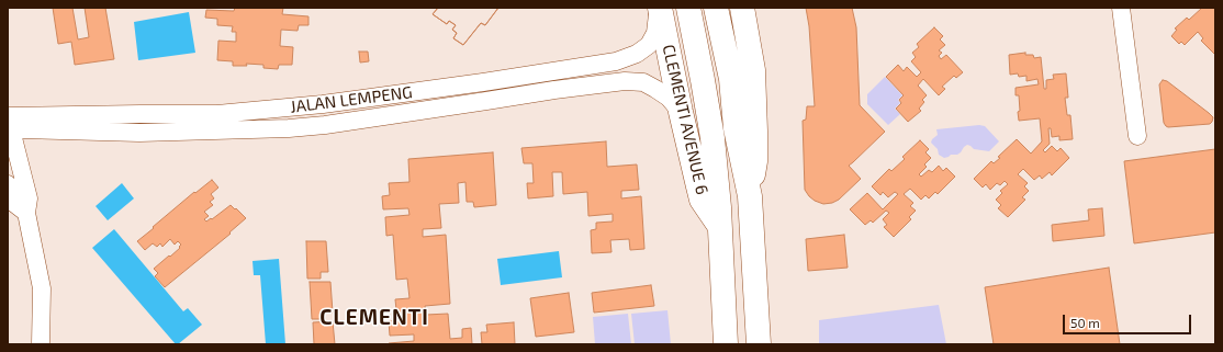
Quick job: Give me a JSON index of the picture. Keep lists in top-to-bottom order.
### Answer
{
  "streets": {
    "main road": ["CLEMENTI AVENUE 6"],
    "street": ["JALAN LEMPENG"]
  },
  "crossings": [
    ["JALAN LEMPENG", "CLEMENTI AVENUE 6"]
  ],
  "districts": ["CLEMENTI"],
  "scale_bar": "50 m"
}
